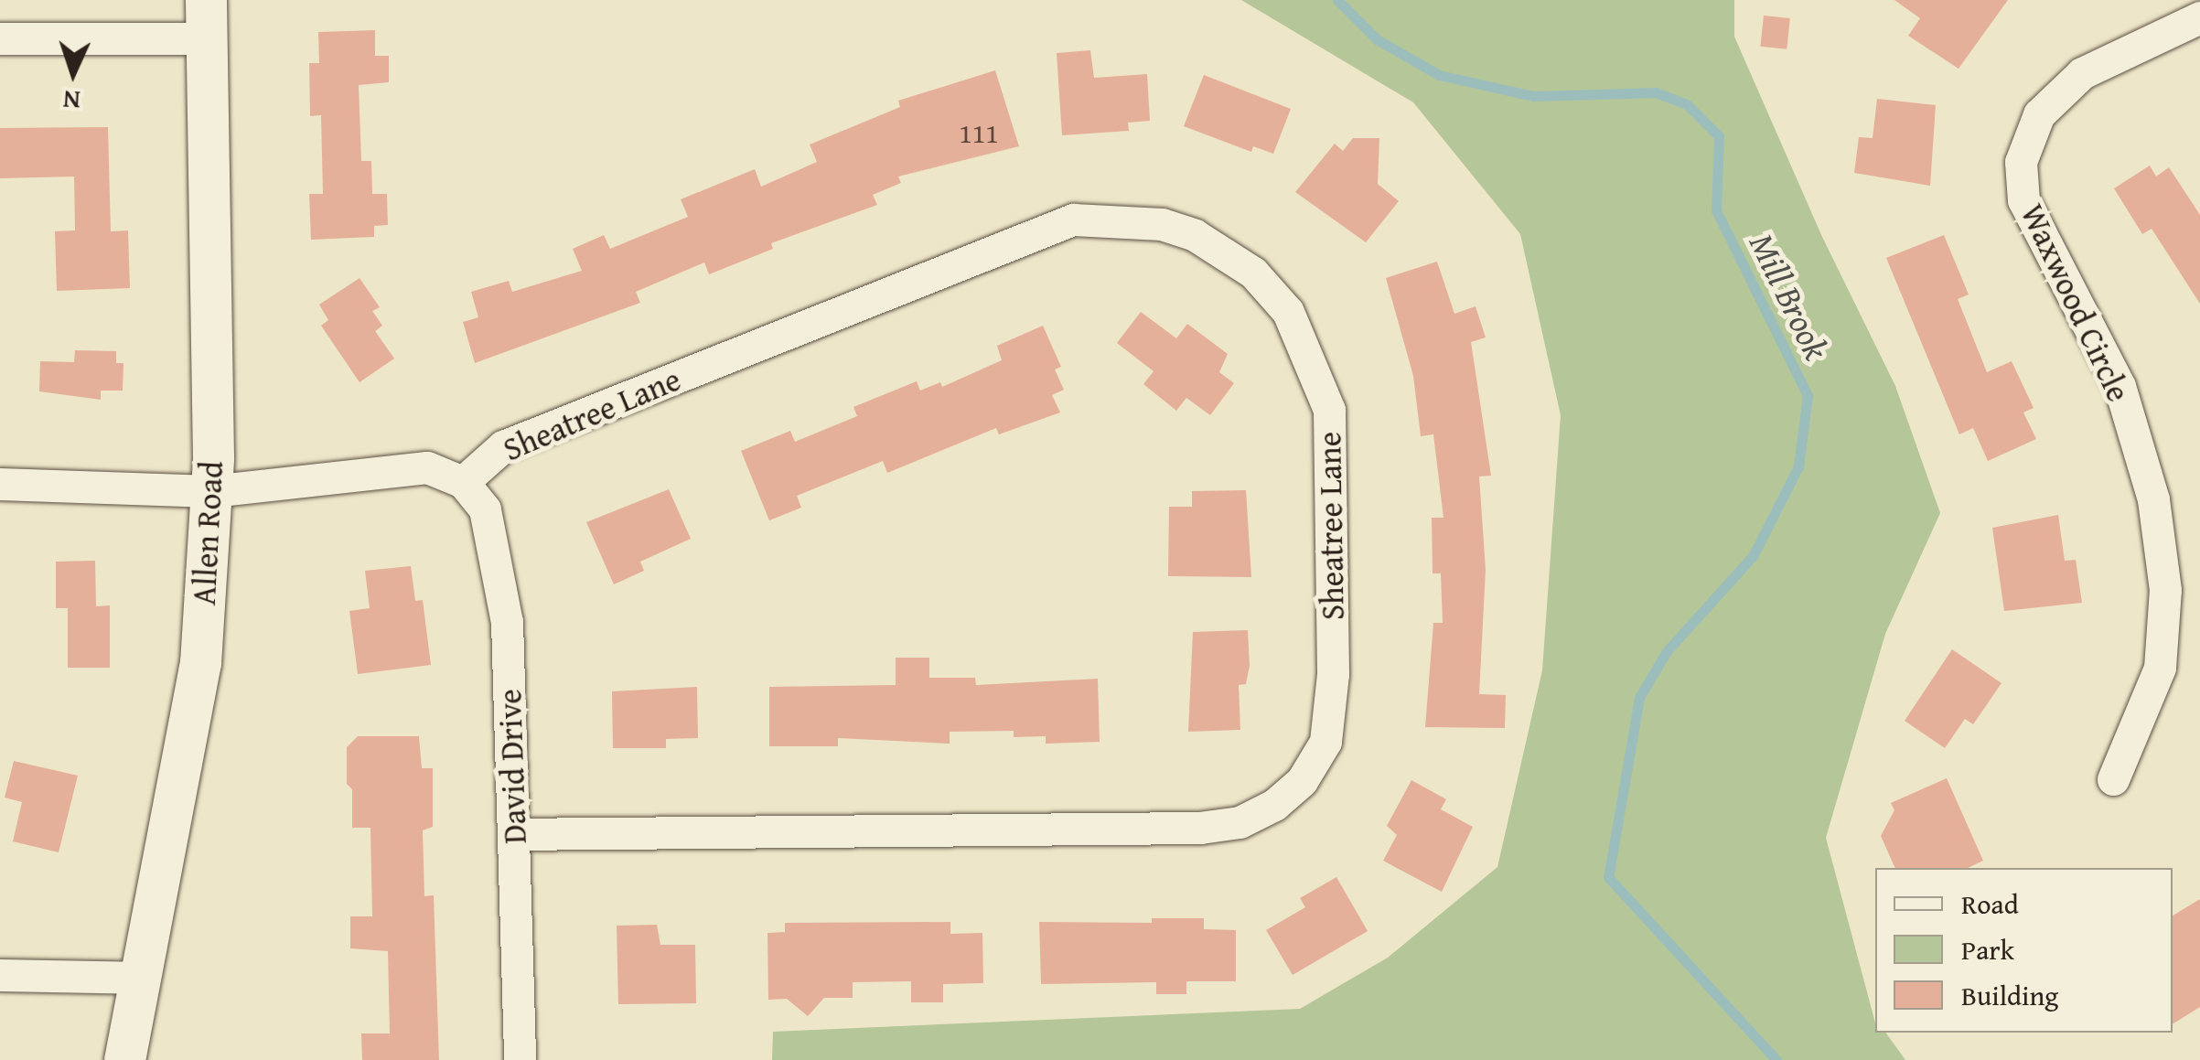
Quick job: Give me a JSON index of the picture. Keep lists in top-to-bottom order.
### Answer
{
  "streets": {
    "street": [
      "Waxwood Circle",
      "Sheatree Lane",
      "Allen Road",
      "David Drive"
    ]
  },
  "crossings": [
    ["Sheatree Lane", "David Drive"]
  ],
  "water": ["Mill Brook"],
  "house_numbers": ["111"],
  "legend": ["Road", "Park", "Building"],
  "north": "bottom"
}
